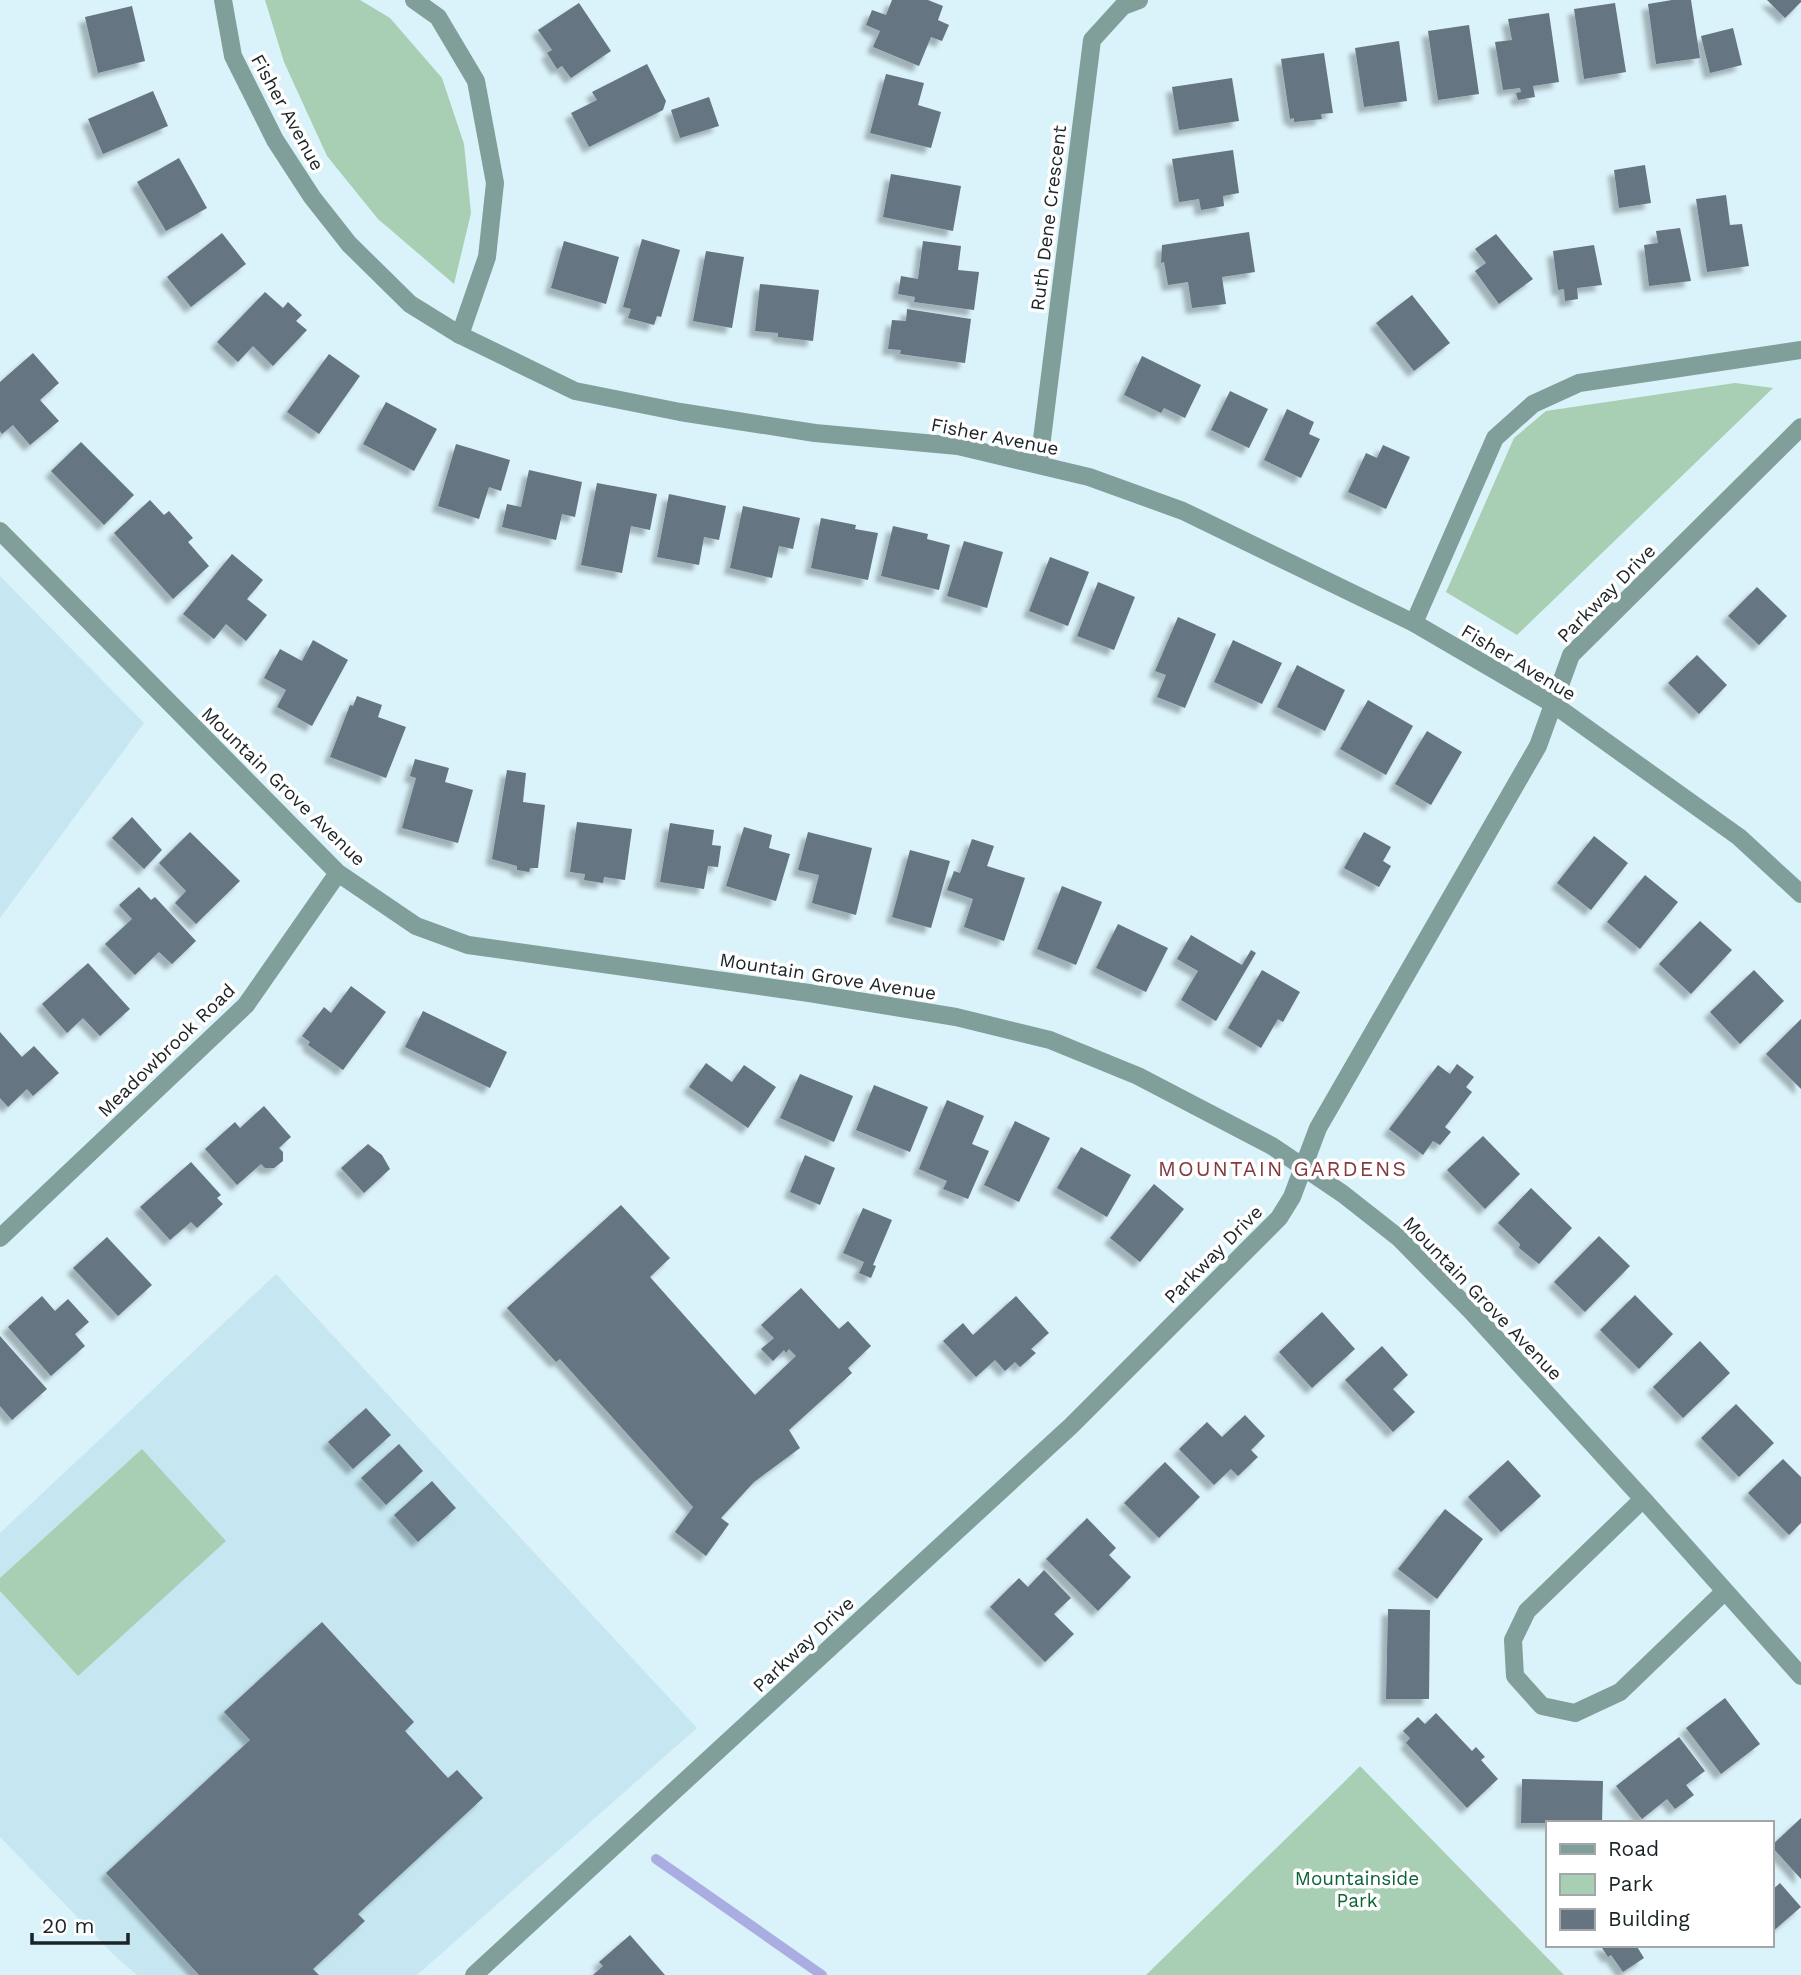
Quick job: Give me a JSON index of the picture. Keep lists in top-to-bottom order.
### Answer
{
  "streets": {
    "street": [
      "Fisher Avenue",
      "Ruth Dene Crescent",
      "Parkway Drive",
      "Mountain Grove Avenue",
      "Meadowbrook Road"
    ]
  },
  "crossings": [
    ["Fisher Avenue", "Ruth Dene Crescent"],
    ["Fisher Avenue", "Parkway Drive"],
    ["Parkway Drive", "Mountain Grove Avenue"],
    ["Mountain Grove Avenue", "Meadowbrook Road"]
  ],
  "districts": ["MOUNTAIN GARDENS"],
  "parks": ["Mountainside Park"],
  "legend": ["Road", "Park", "Building"],
  "scale_bar": "20 m"
}
